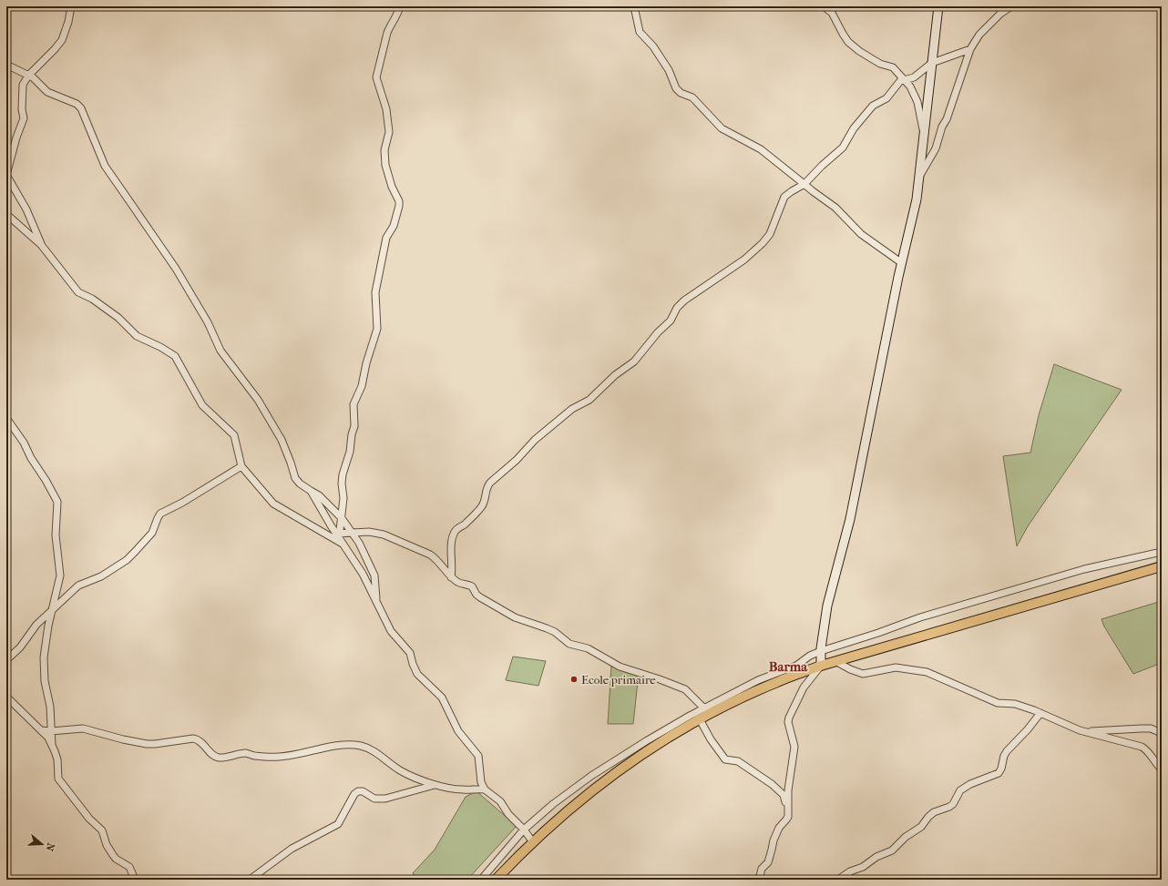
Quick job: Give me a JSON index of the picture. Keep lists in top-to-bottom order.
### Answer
{
  "districts": ["Barma"],
  "places": ["Ecole primaire"],
  "north": "right"
}
